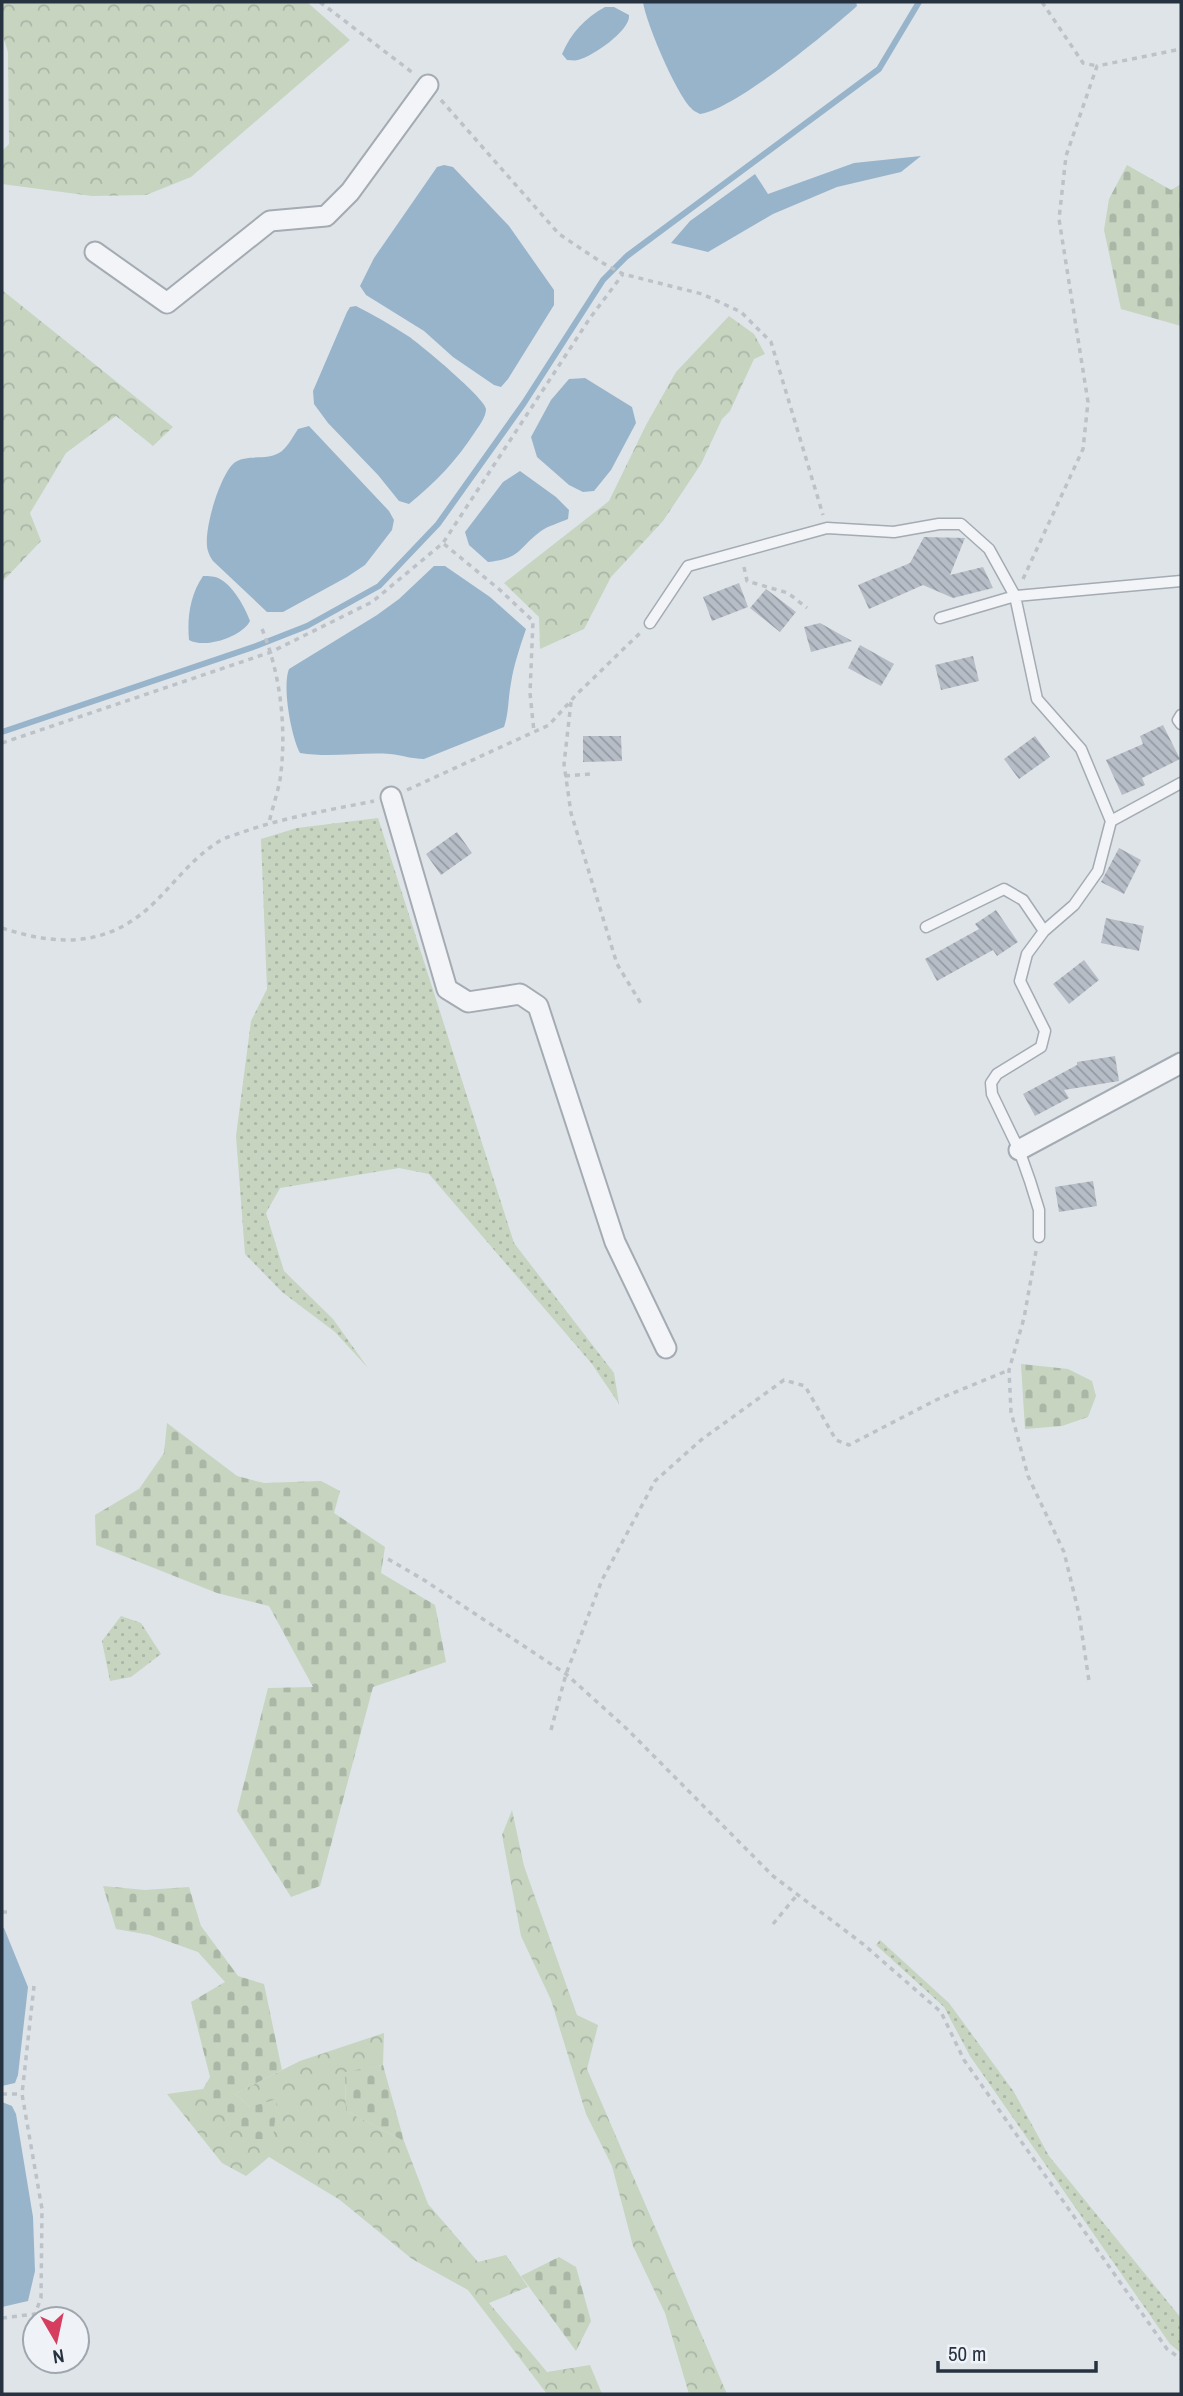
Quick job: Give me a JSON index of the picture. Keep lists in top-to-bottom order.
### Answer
{
  "scale_bar": "50 m",
  "north": "bottom"
}
